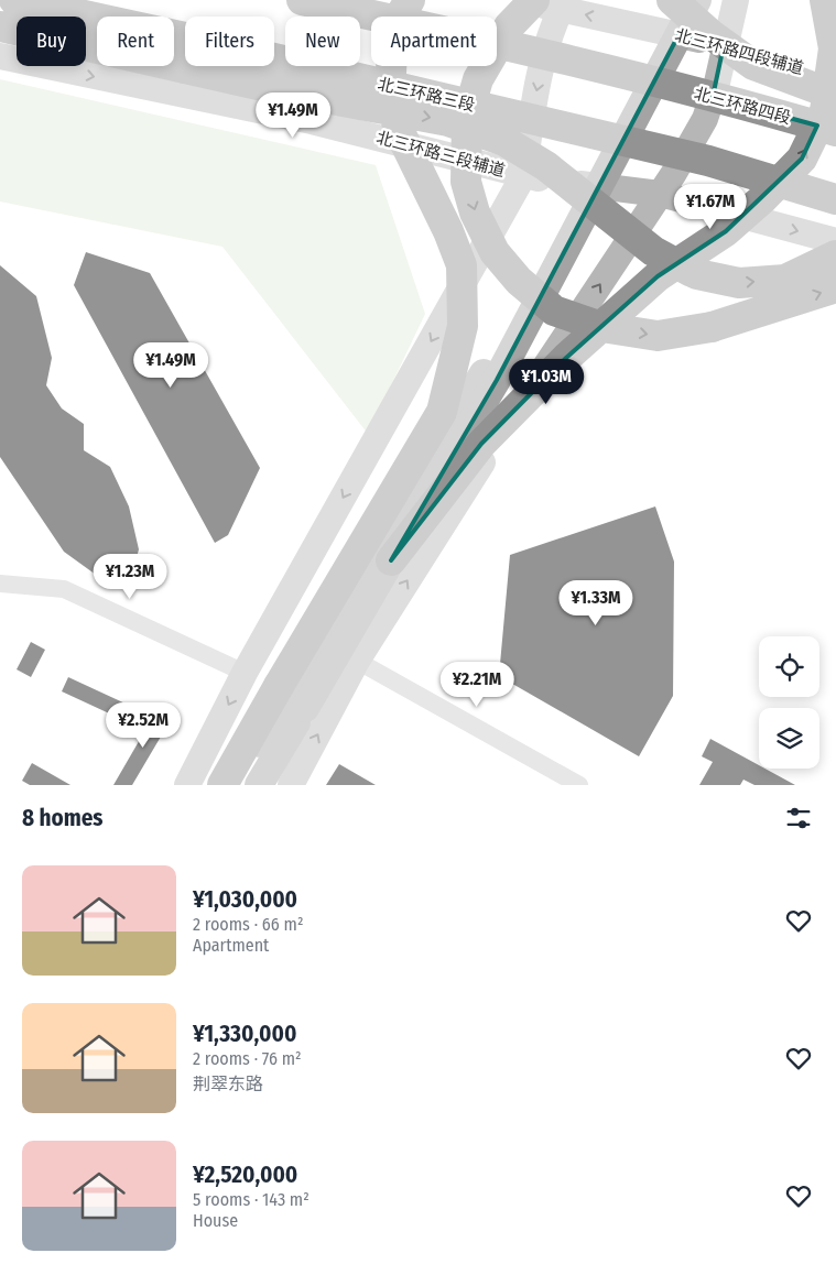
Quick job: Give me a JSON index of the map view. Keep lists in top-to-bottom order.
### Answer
{
  "streets": {
    "highway": ["北三环路三段", "北三环路四段"],
    "street": ["北三环路四段辅道", "北三环路三段辅道"]
  },
  "one_way": ["北三环路四段辅道", "北三环路三段辅道"],
  "page": {
    "chip": [
      "Buy",
      "Rent",
      "Filters",
      "New",
      "Apartment"
    ],
    "price": [
      "¥1.49M",
      "¥1.67M",
      "¥1.49M",
      "¥1.03M",
      "¥1.23M",
      "¥1.33M",
      "¥2.21M",
      "¥2.52M"
    ],
    "heading": "8 homes",
    "list": [
      {
        "name": "¥1,030,000",
        "note": "2 rooms · 66 m² · Apartment"
      },
      {
        "name": "¥1,330,000",
        "note": "2 rooms · 76 m² · 荆翠东路"
      },
      {
        "name": "¥2,520,000",
        "note": "5 rooms · 143 m² · House"
      }
    ]
  }
}
